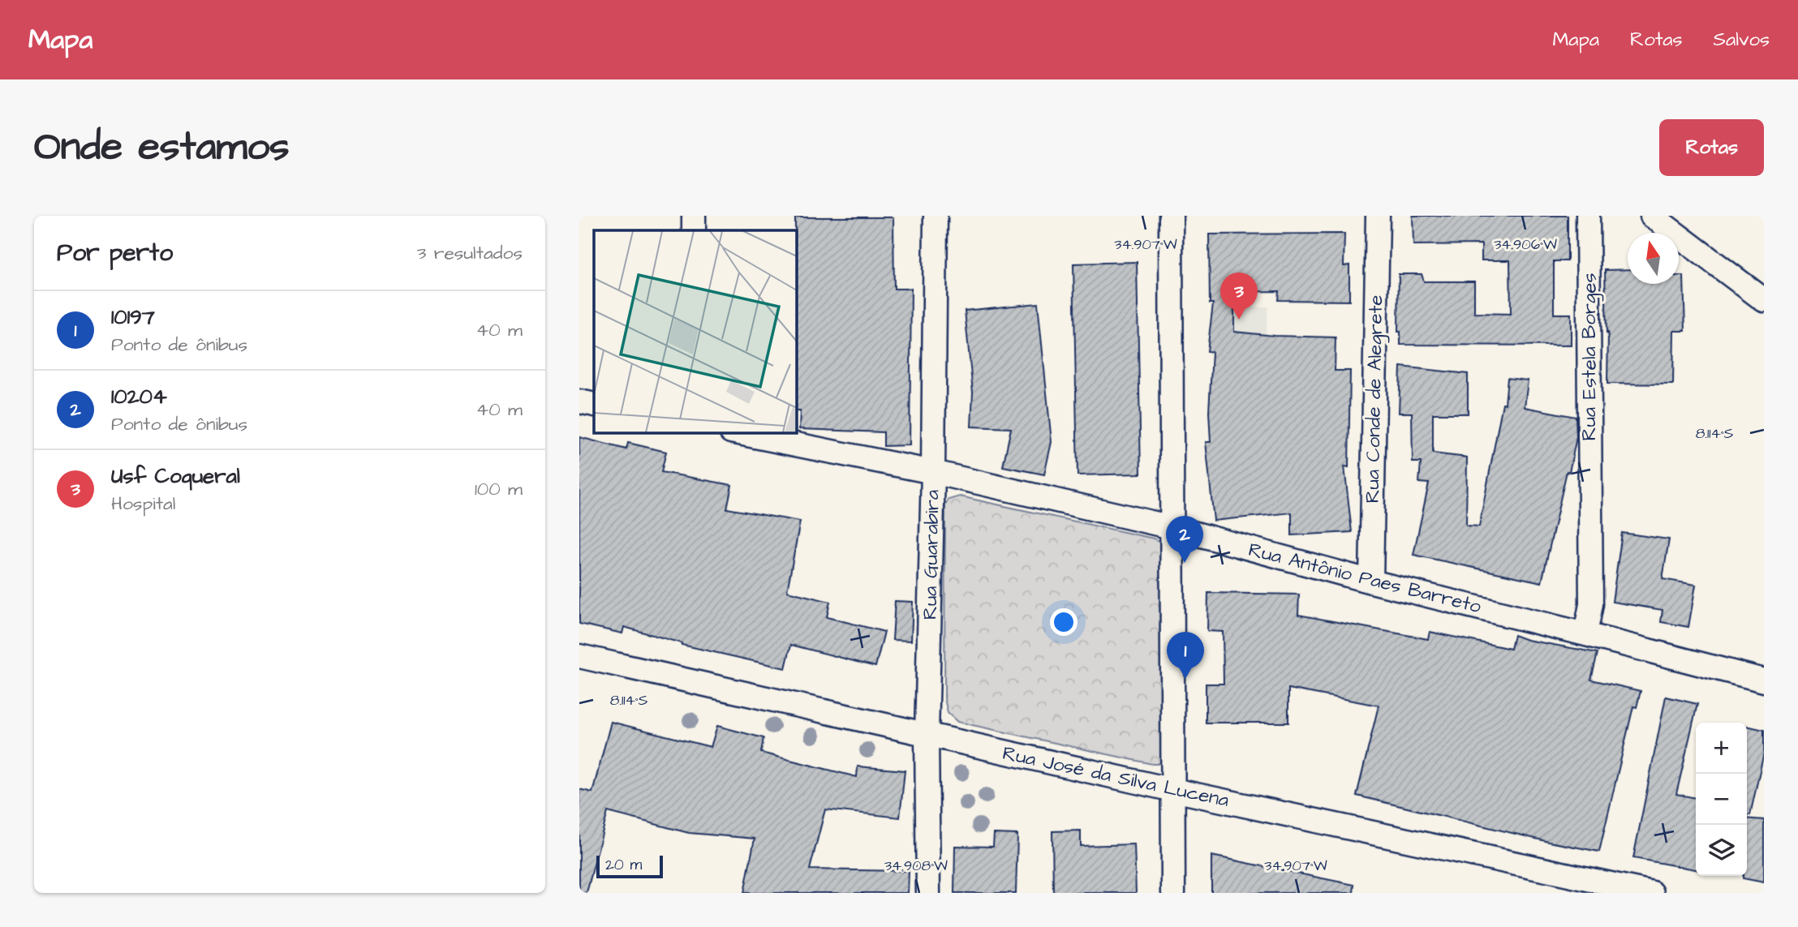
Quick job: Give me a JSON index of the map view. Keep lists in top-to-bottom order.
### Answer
{
  "streets": {
    "street": [
      "Rua Estela Borges",
      "Rua Conde de Alegrete",
      "Rua Guarabira",
      "Rua Antônio Paes Barreto",
      "Rua José da Silva Lucena"
    ]
  },
  "crossings": [
    ["Rua Estela Borges", "Rua Antônio Paes Barreto"],
    ["Rua Conde de Alegrete", "Rua Antônio Paes Barreto"],
    ["Rua Guarabira", "Rua Antônio Paes Barreto"],
    ["Rua Guarabira", "Rua José da Silva Lucena"]
  ],
  "scale_bar": "20 m",
  "north": "top",
  "page": {
    "header": "Mapa",
    "nav": ["Mapa", "Rotas", "Salvos"],
    "buttons": "Rotas",
    "title": "Onde estamos",
    "heading": ["Por perto", "3 resultados"],
    "pins": ["3", "2", "1"],
    "list": [
      {
        "mark": "1",
        "name": "10197",
        "note": "Ponto de ônibus",
        "value": "40 m"
      },
      {
        "mark": "2",
        "name": "10204",
        "note": "Ponto de ônibus",
        "value": "40 m"
      },
      {
        "mark": "3",
        "name": "Usf Coqueral",
        "note": "Hospital",
        "value": "100 m"
      }
    ],
    "map_buttons": ["+", "−"],
    "scale": "20 m"
  },
  "coordinates": [
    "34.907°W",
    "34.906°W",
    "8.114°S",
    "34.908°W"
  ]
}
